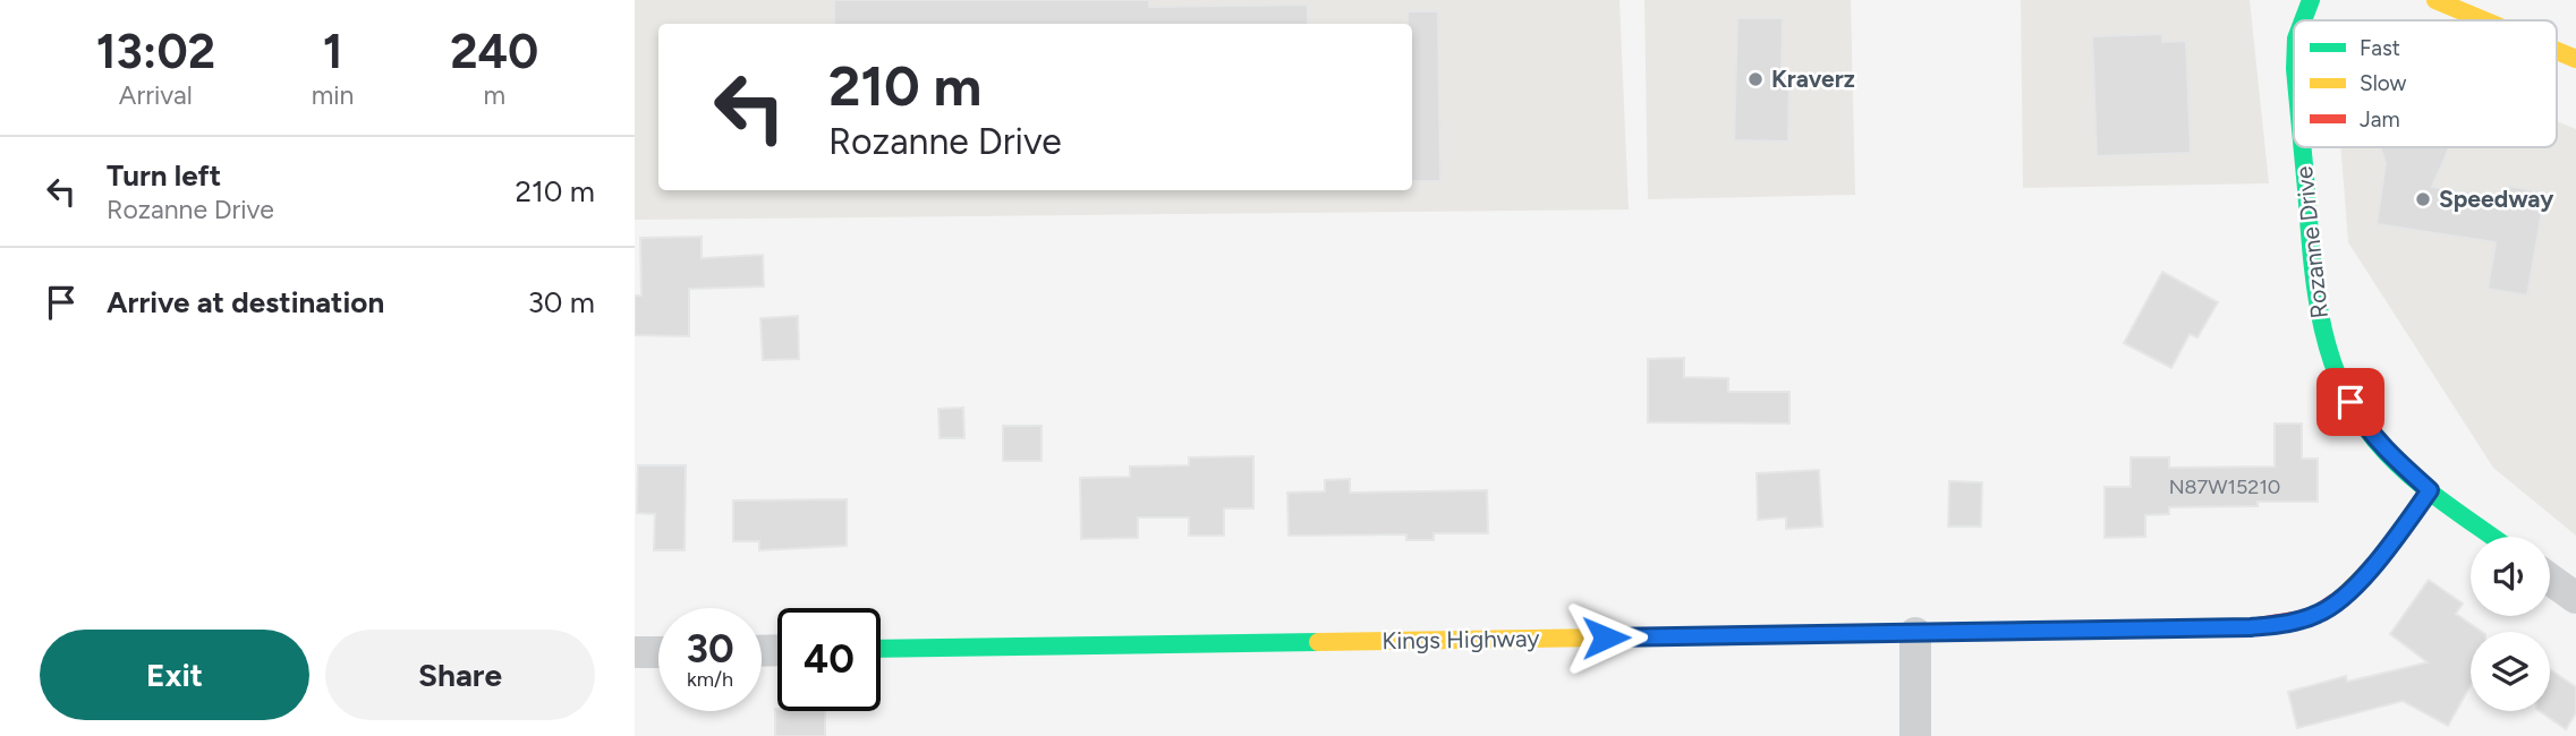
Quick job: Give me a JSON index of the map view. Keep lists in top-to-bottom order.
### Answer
{
  "streets": {
    "street": ["Rozanne Drive", "Kings Highway"]
  },
  "crossings": [
    ["Rozanne Drive", "Kings Highway"]
  ],
  "places": ["Kraverz", "Speedway"],
  "house_numbers": ["N87W15210"],
  "legend": ["Fast", "Slow", "Jam"],
  "page": {
    "eta": [
      "13:02",
      "Arrival",
      "1",
      "min",
      "240",
      "m"
    ],
    "turn": ["210 m", "Rozanne Drive"],
    "list": [
      {
        "name": "Turn left",
        "note": "Rozanne Drive",
        "value": "210 m"
      },
      {
        "name": "Arrive at destination",
        "value": "30 m"
      }
    ],
    "speed": "30 km/h",
    "limit": "40",
    "buttons": ["Exit", "Share"]
  }
}
